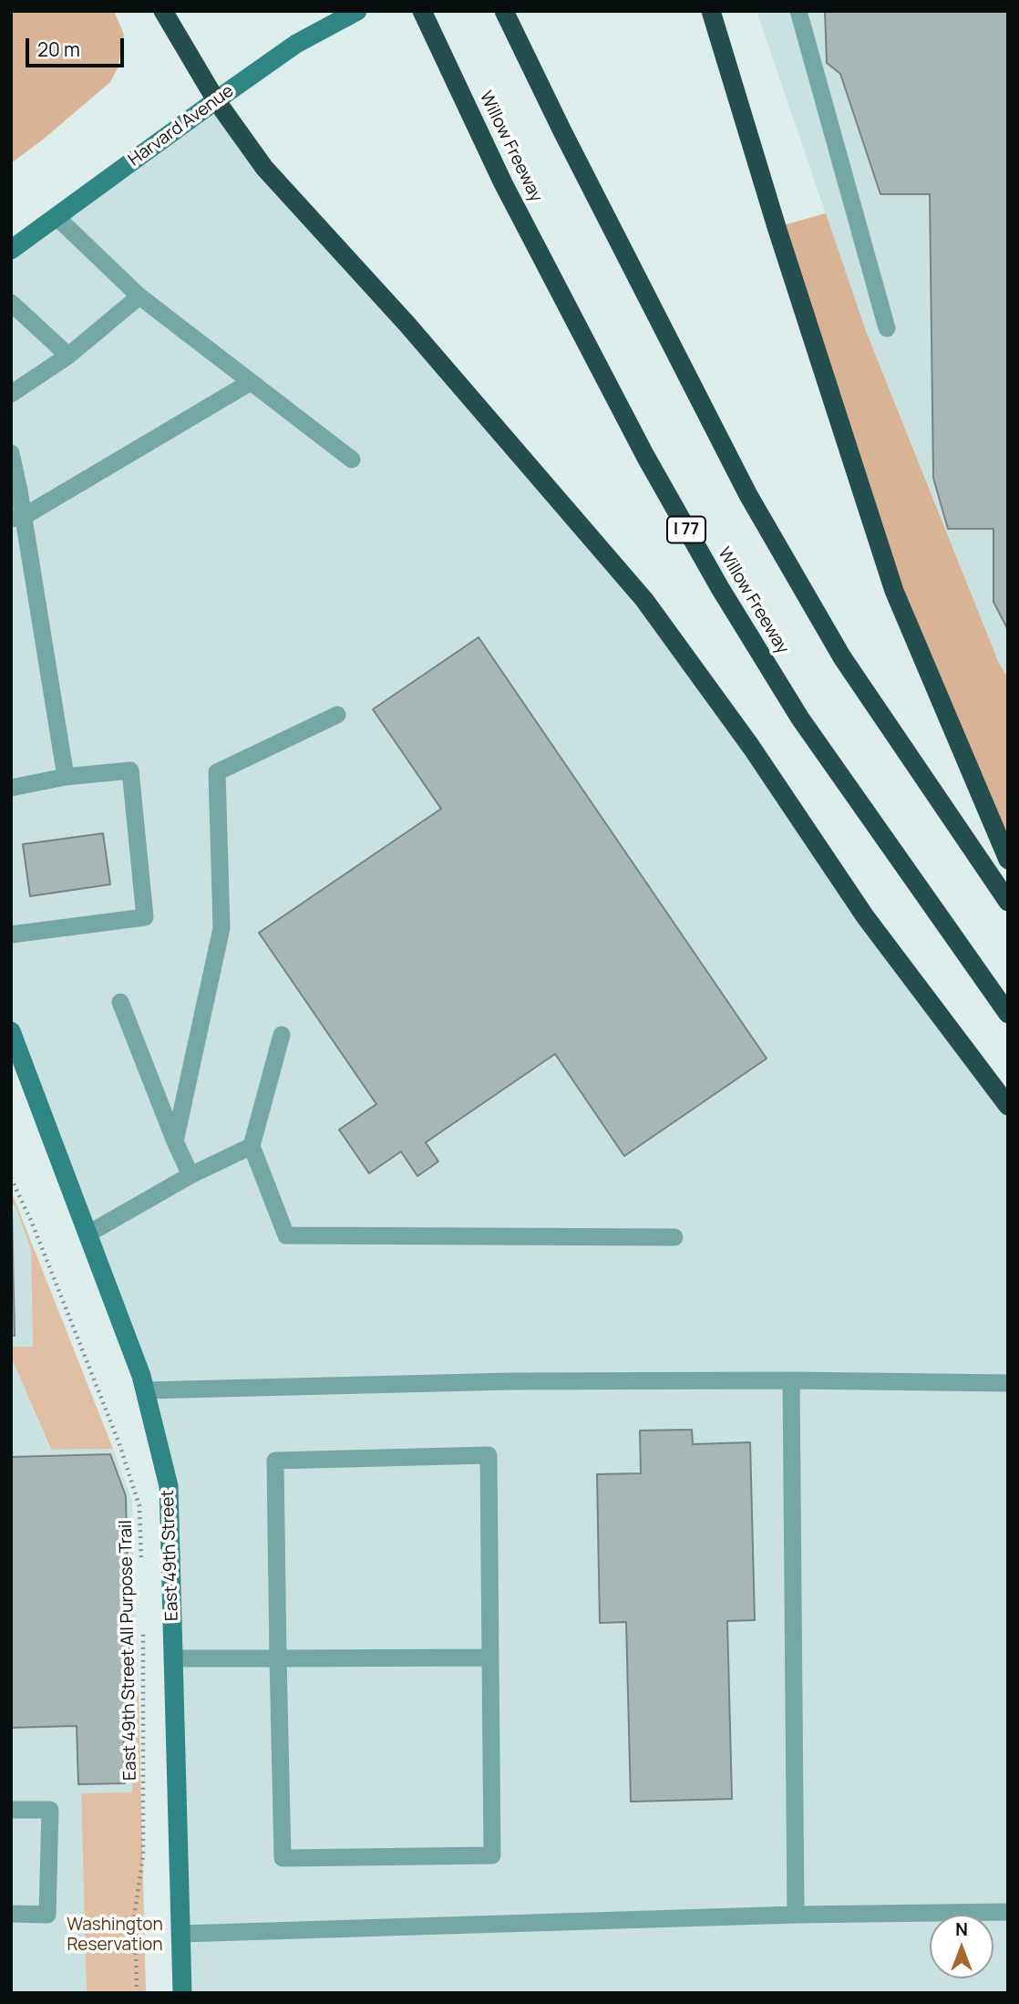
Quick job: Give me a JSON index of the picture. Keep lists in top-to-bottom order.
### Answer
{
  "streets": {
    "highway": ["Willow Freeway", "I 77"],
    "street": ["Harvard Avenue", "East 49th Street"],
    "path": ["East 49th Street All Purpose Trail"]
  },
  "parks": ["Washington Reservation"],
  "scale_bar": "20 m",
  "north": "top"
}
